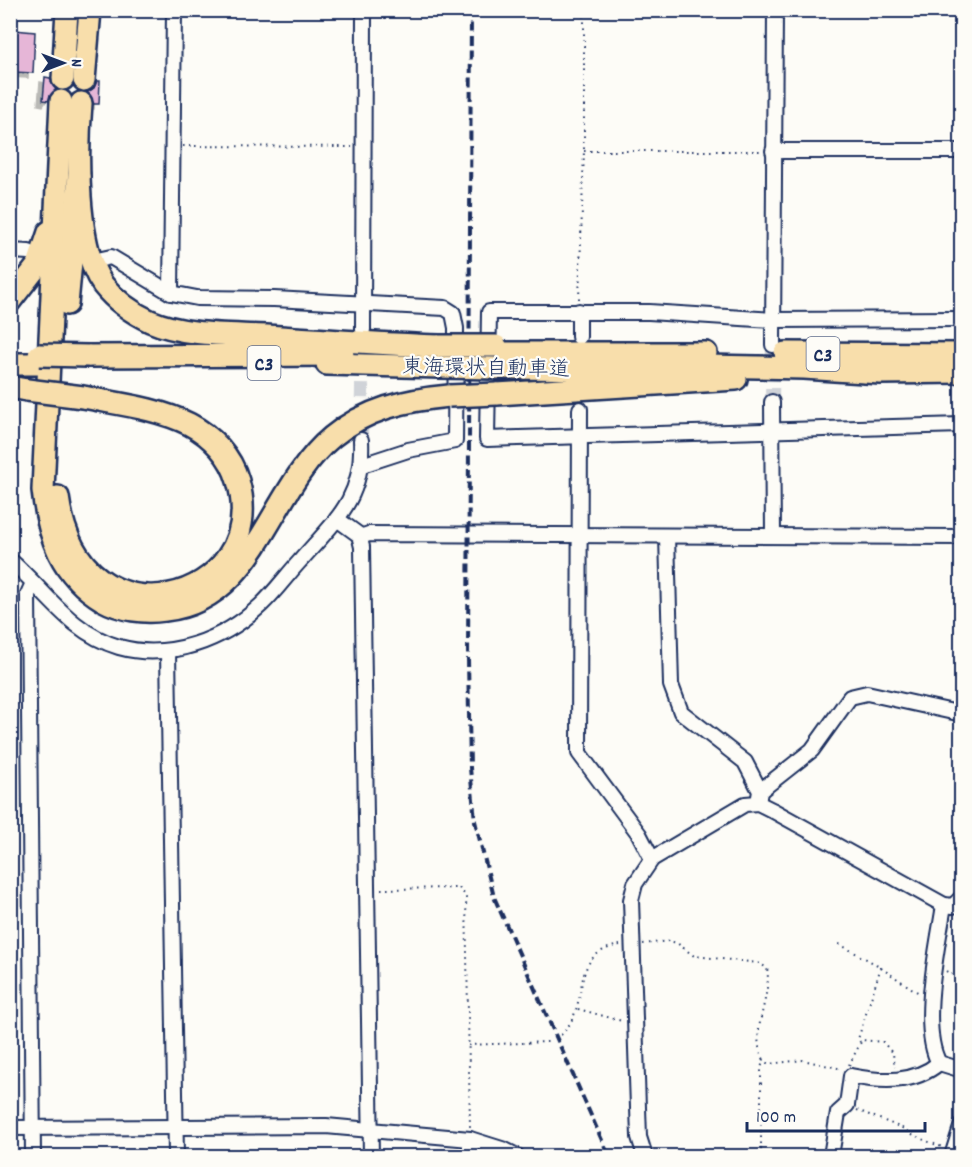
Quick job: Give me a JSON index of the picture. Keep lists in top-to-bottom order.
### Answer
{
  "streets": {
    "highway": ["C3", "東海環状自動車道"]
  },
  "scale_bar": "100 m",
  "north": "right"
}
